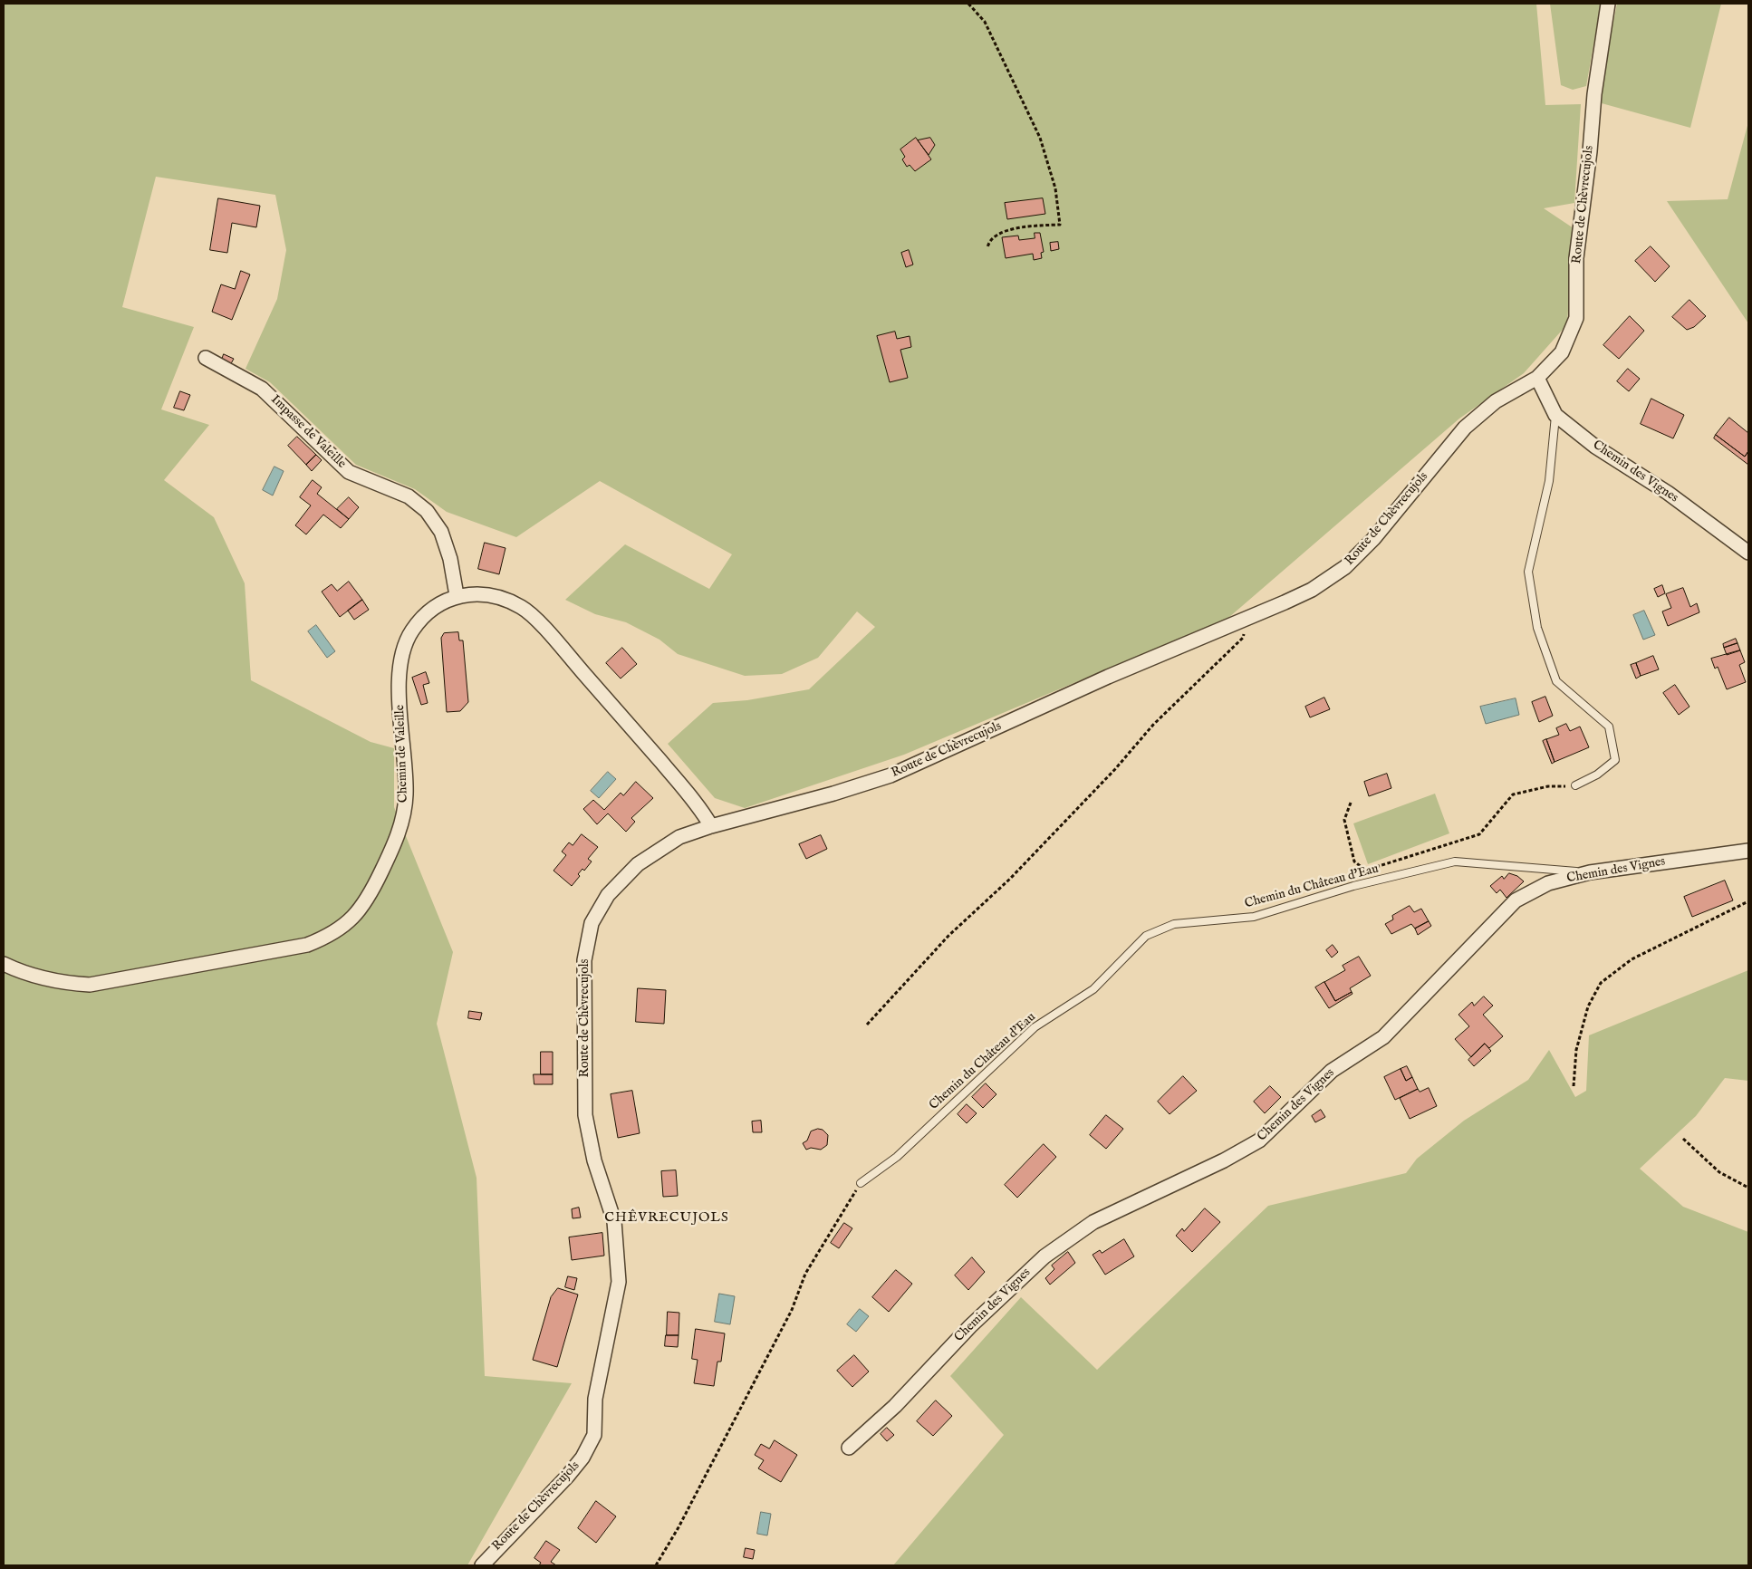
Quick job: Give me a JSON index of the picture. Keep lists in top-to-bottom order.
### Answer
{
  "streets": {
    "street": [
      "Route de Chèvrecujols",
      "Impasse de Valeille",
      "Chemin des Vignes",
      "Chemin de Valeille"
    ],
    "lane": ["Chemin du Château d'Eau"]
  },
  "crossings": [
    ["Route de Chèvrecujols", "Chemin des Vignes"],
    ["Route de Chèvrecujols", "Chemin de Valeille"],
    ["Impasse de Valeille", "Chemin de Valeille"],
    ["Chemin des Vignes", "Chemin du Château d'Eau"]
  ],
  "districts": ["CHÊVRECUJOLS"]
}
